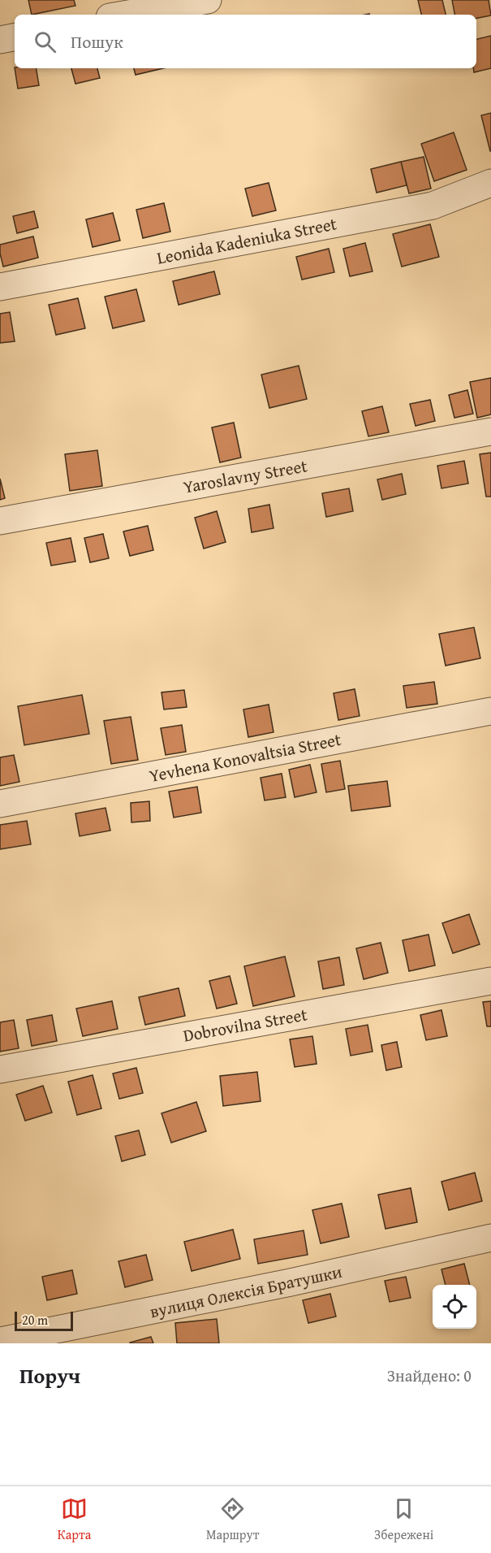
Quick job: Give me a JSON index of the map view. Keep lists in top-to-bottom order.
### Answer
{
  "streets": {
    "street": [
      "Leonida Kadeniuka Street",
      "Yaroslavny Street",
      "Yevhena Konovaltsia Street",
      "Dobrovilna Street",
      "вулиця Олексія Братушки"
    ]
  },
  "scale_bar": "20 m",
  "page": {
    "search": "Пошук",
    "scale": "20 m",
    "heading": ["Поруч", "Знайдено: 0"],
    "nav": ["Карта", "Маршрут", "Збережені"]
  }
}
